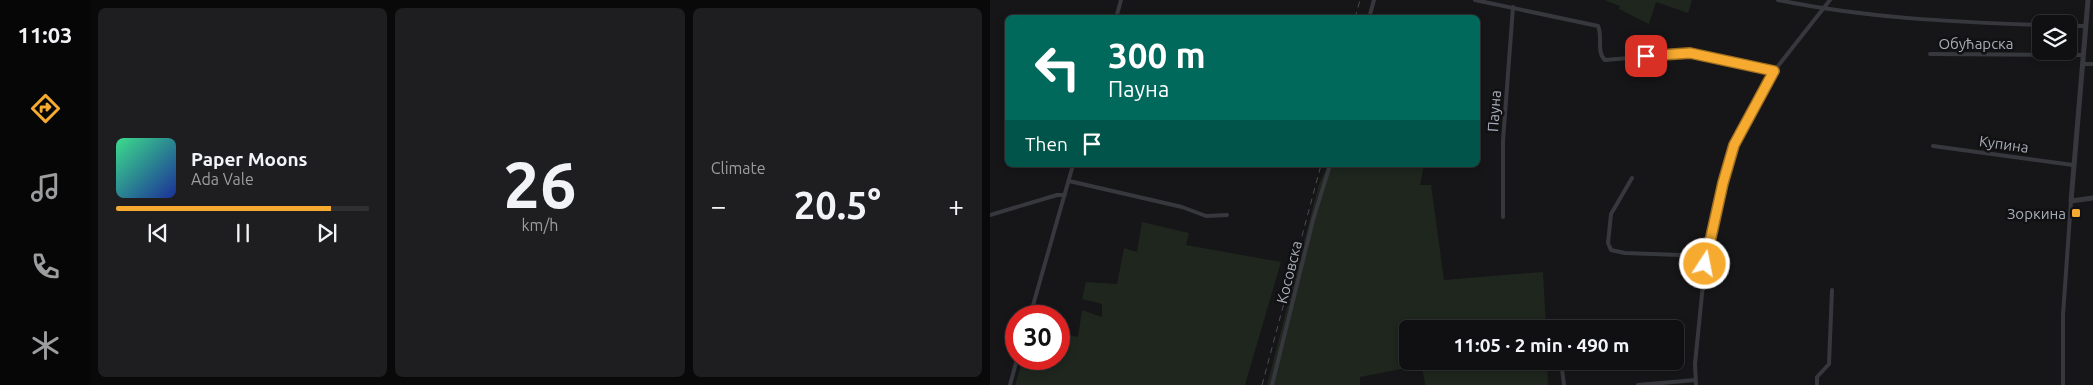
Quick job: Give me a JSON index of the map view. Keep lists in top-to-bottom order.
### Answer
{
  "streets": {
    "street": [
      "Обућарска",
      "Пауна",
      "Купина",
      "Косовска"
    ]
  },
  "places": {
    "transit": ["Зоркина"]
  },
  "page": {
    "tabs": "11:03",
    "tile": [
      ["26", "km/h"],
      "Climate"
    ],
    "turn": ["300 m", "Пауна"],
    "then": "Then",
    "song": ["Paper Moons", "Ada Vale"],
    "heat": ["−", "20.5°", "+"],
    "limit": "30",
    "trip": "11:05 · 2 min · 490 m"
  }
}
